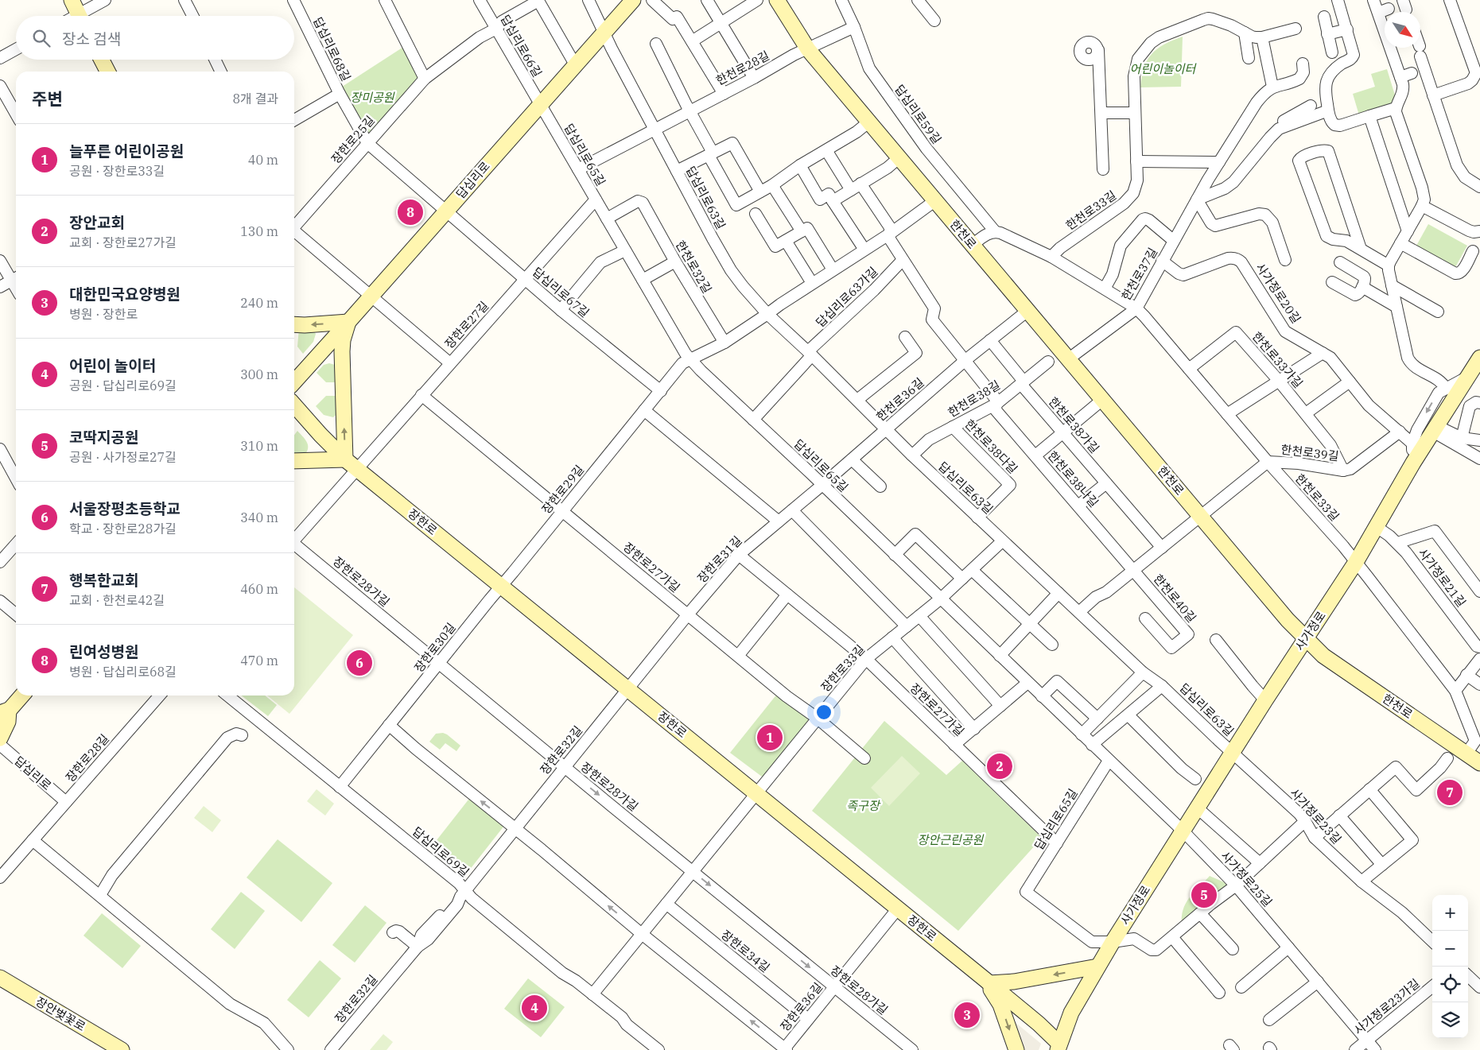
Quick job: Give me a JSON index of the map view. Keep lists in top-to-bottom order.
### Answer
{
  "streets": {
    "main road": [
      "답십리로",
      "한천로",
      "장한로",
      "사가정로",
      "장안벚꽃로"
    ],
    "street": [
      "답십리로66길",
      "답십리로68길",
      "한천로28길",
      "답십리로59길",
      "장한로25길",
      "답십리로65길",
      "답십리로63길",
      "한천로33길",
      "한천로32길",
      "한천로37길",
      "답십리로67길",
      "사가정로20길",
      "답십리로63가길",
      "장한로27길",
      "한천로33가길",
      "한천로38길",
      "한천로36길",
      "한천로38가길",
      "한천로38다길",
      "한천로39길",
      "한천로38나길",
      "장한로29길",
      "장한로31길",
      "장한로27가길",
      "사가정로21길",
      "장한로28가길",
      "한천로40길",
      "장한로30길",
      "장한로33길",
      "장한로32길",
      "장한로28길",
      "사가정로23길",
      "답십리로69길",
      "사가정로25길",
      "장한로34길",
      "장한로36길",
      "사가정로23가길"
    ]
  },
  "crossings": [
    ["답십리로66길", "장한로25길"],
    ["답십리로66길", "답십리로65길"],
    ["답십리로66길", "답십리로"],
    ["답십리로68길", "장한로25길"],
    ["답십리로68길", "답십리로"],
    ["답십리로68길", "답십리로67길"],
    ["한천로28길", "답십리로59길"],
    ["한천로28길", "답십리로65길"],
    ["한천로28길", "답십리로63길"],
    ["한천로28길", "한천로"],
    ["답십리로59길", "한천로33길"],
    ["답십리로65길", "답십리로"],
    ["답십리로65길", "답십리로63길"],
    ["답십리로65길", "한천로32길"],
    ["답십리로65길", "장한로27길"],
    ["답십리로65길", "한천로36길"],
    ["답십리로65길", "장한로29길"],
    ["답십리로65길", "장한로31길"],
    ["답십리로65길", "장한로27가길"],
    ["답십리로65길", "사가정로"],
    ["답십리로65길", "장한로33길"],
    ["답십리로65길", "사가정로25길"],
    ["답십리로", "답십리로63길"],
    ["답십리로", "답십리로67길"],
    ["답십리로", "장한로28길"],
    ["답십리로63길", "답십리로63가길"],
    ["답십리로63길", "한천로38길"],
    ["답십리로63길", "한천로36길"],
    ["답십리로63길", "한천로38다길"],
    ["답십리로63길", "사가정로"],
    ["답십리로63길", "장한로33길"],
    ["답십리로63길", "사가정로23길"],
    ["한천로33길", "한천로37길"],
    ["한천로33길", "한천로33가길"],
    ["한천로33길", "한천로39길"],
    ["한천로33길", "사가정로"],
    ["한천로", "한천로37길"],
    ["한천로", "한천로36길"],
    ["한천로", "한천로39길"],
    ["한천로", "사가정로"],
    ["한천로37길", "사가정로20길"],
    ["답십리로67길", "장한로27길"],
    ["답십리로67길", "장한로29길"],
    ["사가정로20길", "한천로39길"],
    ["장한로27길", "장한로"],
    ["장한로27길", "장한로27가길"],
    ["한천로33가길", "한천로39길"],
    ["한천로38길", "한천로38가길"],
    ["한천로38길", "한천로38다길"],
    ["한천로38길", "한천로38나길"],
    ["한천로36길", "장한로31길"],
    ["한천로38나길", "한천로40길"],
    ["장한로29길", "장한로"],
    ["장한로29길", "장한로27가길"],
    ["장한로29길", "장한로30길"],
    ["장한로", "장한로31길"],
    ["장한로", "사가정로"],
    ["장한로", "장한로30길"],
    ["장한로", "장한로33길"],
    ["장한로", "장한로32길"],
    ["장한로", "장한로36길"],
    ["장한로31길", "장한로27가길"],
    ["장한로31길", "장한로32길"],
    ["장한로27가길", "장한로33길"],
    ["사가정로21길", "사가정로"],
    ["장한로28가길", "장한로30길"],
    ["장한로28가길", "장한로32길"],
    ["장한로28가길", "장한로36길"],
    ["사가정로", "사가정로23길"],
    ["사가정로", "사가정로25길"],
    ["장한로30길", "답십리로69길"],
    ["장한로32길", "답십리로69길"],
    ["사가정로25길", "사가정로23가길"],
    ["장한로34길", "장한로36길"]
  ],
  "parks": [
    "어린이놀이터",
    "장미공원",
    "족구장",
    "장안근린공원"
  ],
  "north": "bottom right",
  "page": {
    "search": "장소 검색",
    "heading": ["주변", "8개 결과"],
    "list": [
      {
        "mark": "1",
        "name": "늘푸른 어린이공원",
        "note": "공원 · 장한로33길",
        "value": "40 m"
      },
      {
        "mark": "2",
        "name": "장안교회",
        "note": "교회 · 장한로27가길",
        "value": "130 m"
      },
      {
        "mark": "3",
        "name": "대한민국요양병원",
        "note": "병원 · 장한로",
        "value": "240 m"
      },
      {
        "mark": "4",
        "name": "어린이 놀이터",
        "note": "공원 · 답십리로69길",
        "value": "300 m"
      },
      {
        "mark": "5",
        "name": "코딱지공원",
        "note": "공원 · 사가정로27길",
        "value": "310 m"
      },
      {
        "mark": "6",
        "name": "서울장평초등학교",
        "note": "학교 · 장한로28가길",
        "value": "340 m"
      },
      {
        "mark": "7",
        "name": "행복한교회",
        "note": "교회 · 한천로42길",
        "value": "460 m"
      },
      {
        "mark": "8",
        "name": "린여성병원",
        "note": "병원 · 답십리로68길",
        "value": "470 m"
      }
    ],
    "pins": [
      "8",
      "6",
      "1",
      "2",
      "7",
      "5",
      "4",
      "3"
    ],
    "map_buttons": ["+", "−"]
  }
}
